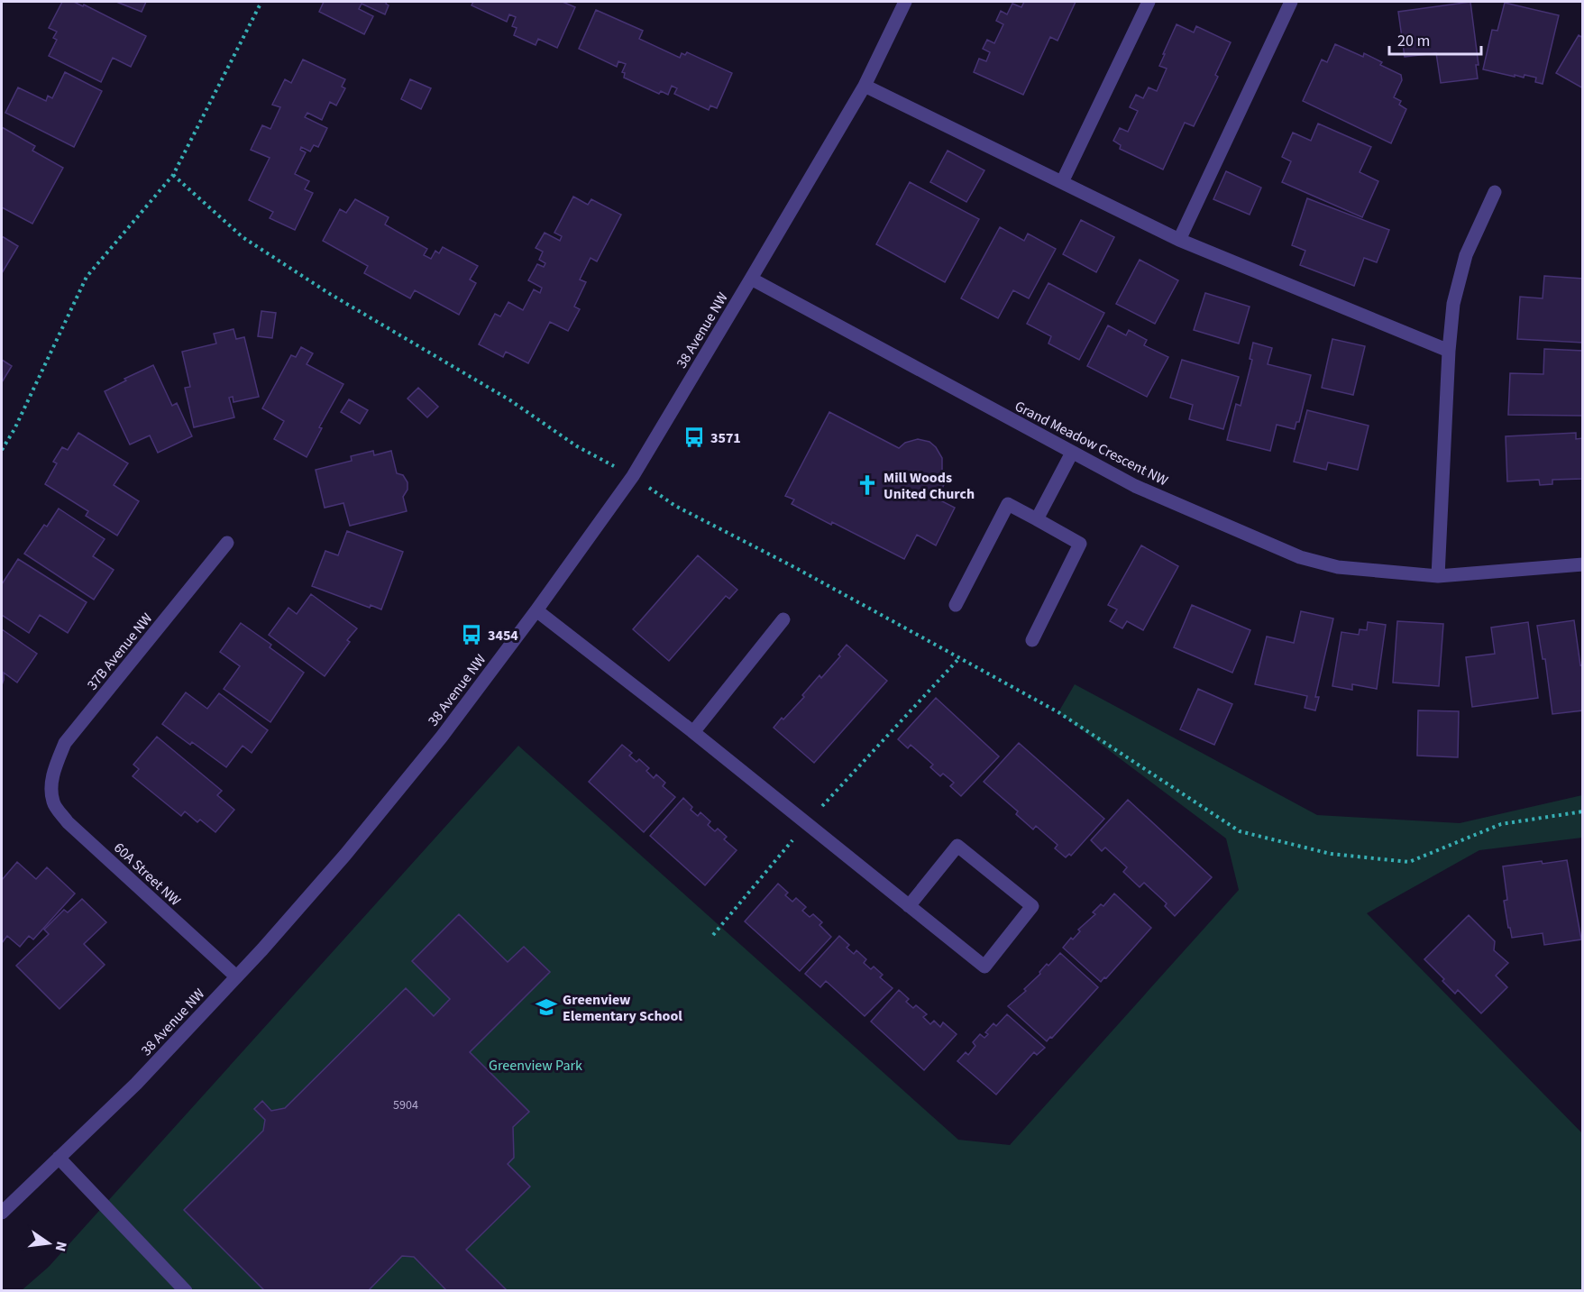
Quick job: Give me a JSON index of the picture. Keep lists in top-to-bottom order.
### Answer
{
  "streets": {
    "street": [
      "38 Avenue NW",
      "Grand Meadow Crescent NW",
      "37B Avenue NW",
      "60A Street NW"
    ]
  },
  "crossings": [
    ["38 Avenue NW", "Grand Meadow Crescent NW"],
    ["38 Avenue NW", "60A Street NW"],
    ["37B Avenue NW", "60A Street NW"]
  ],
  "parks": ["Greenview Park"],
  "places": {
    "bus stop": ["3571", "3454"],
    "church": ["Mill Woods United Church"],
    "school or university": ["Greenview Elementary School"]
  },
  "house_numbers": ["5904"],
  "scale_bar": "20 m",
  "north": "right"
}
